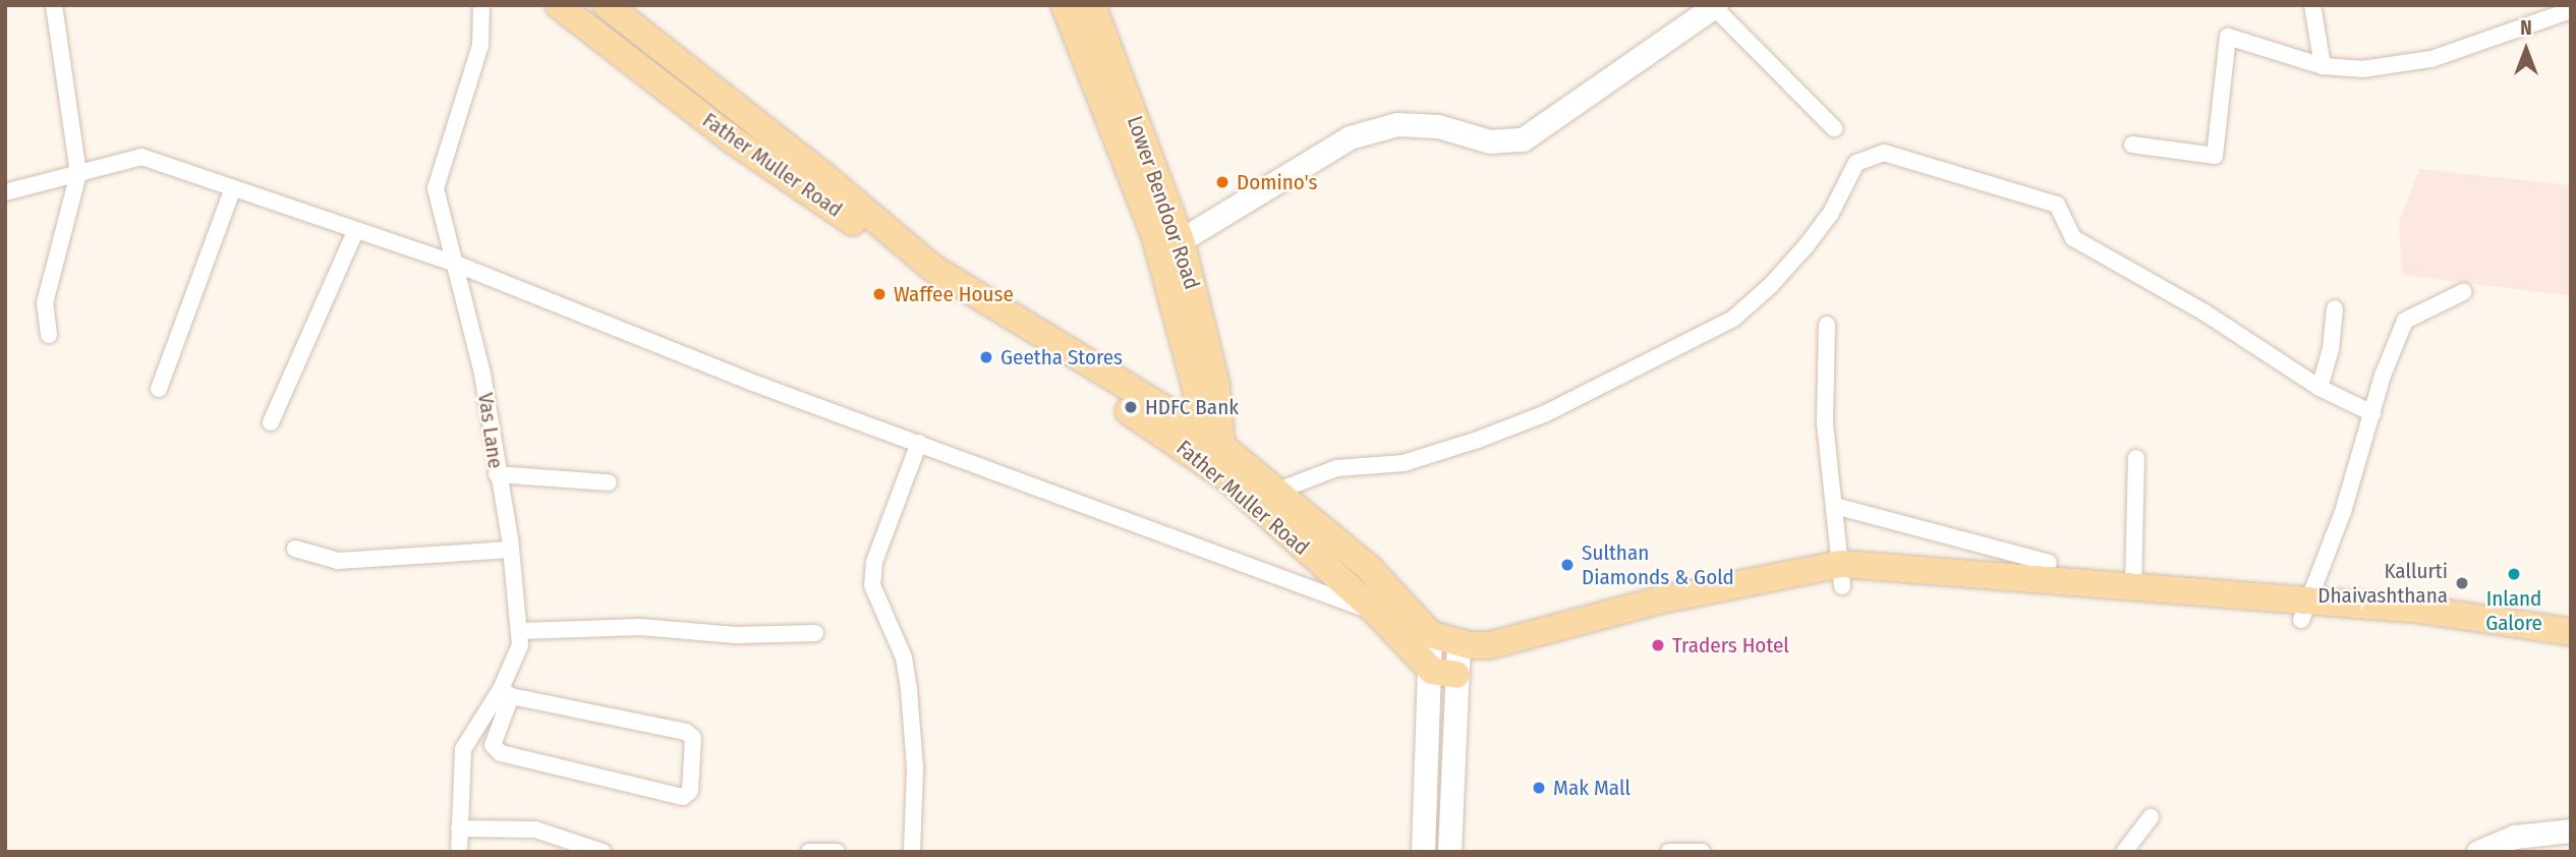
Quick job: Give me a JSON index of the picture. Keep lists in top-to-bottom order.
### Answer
{
  "streets": {
    "main road": ["Father Muller Road", "Lower Bendoor Road"],
    "street": ["Vas Lane"]
  },
  "crossings": [
    ["Father Muller Road", "Lower Bendoor Road"]
  ],
  "places": [
    "Domino's",
    "Waffee House",
    "Geetha Stores",
    "HDFC Bank",
    "Sulthan Diamonds & Gold",
    "Inland Galore",
    "Kallurti Dhaivashthana",
    "Traders Hotel",
    "Mak Mall"
  ],
  "north": "top"
}
